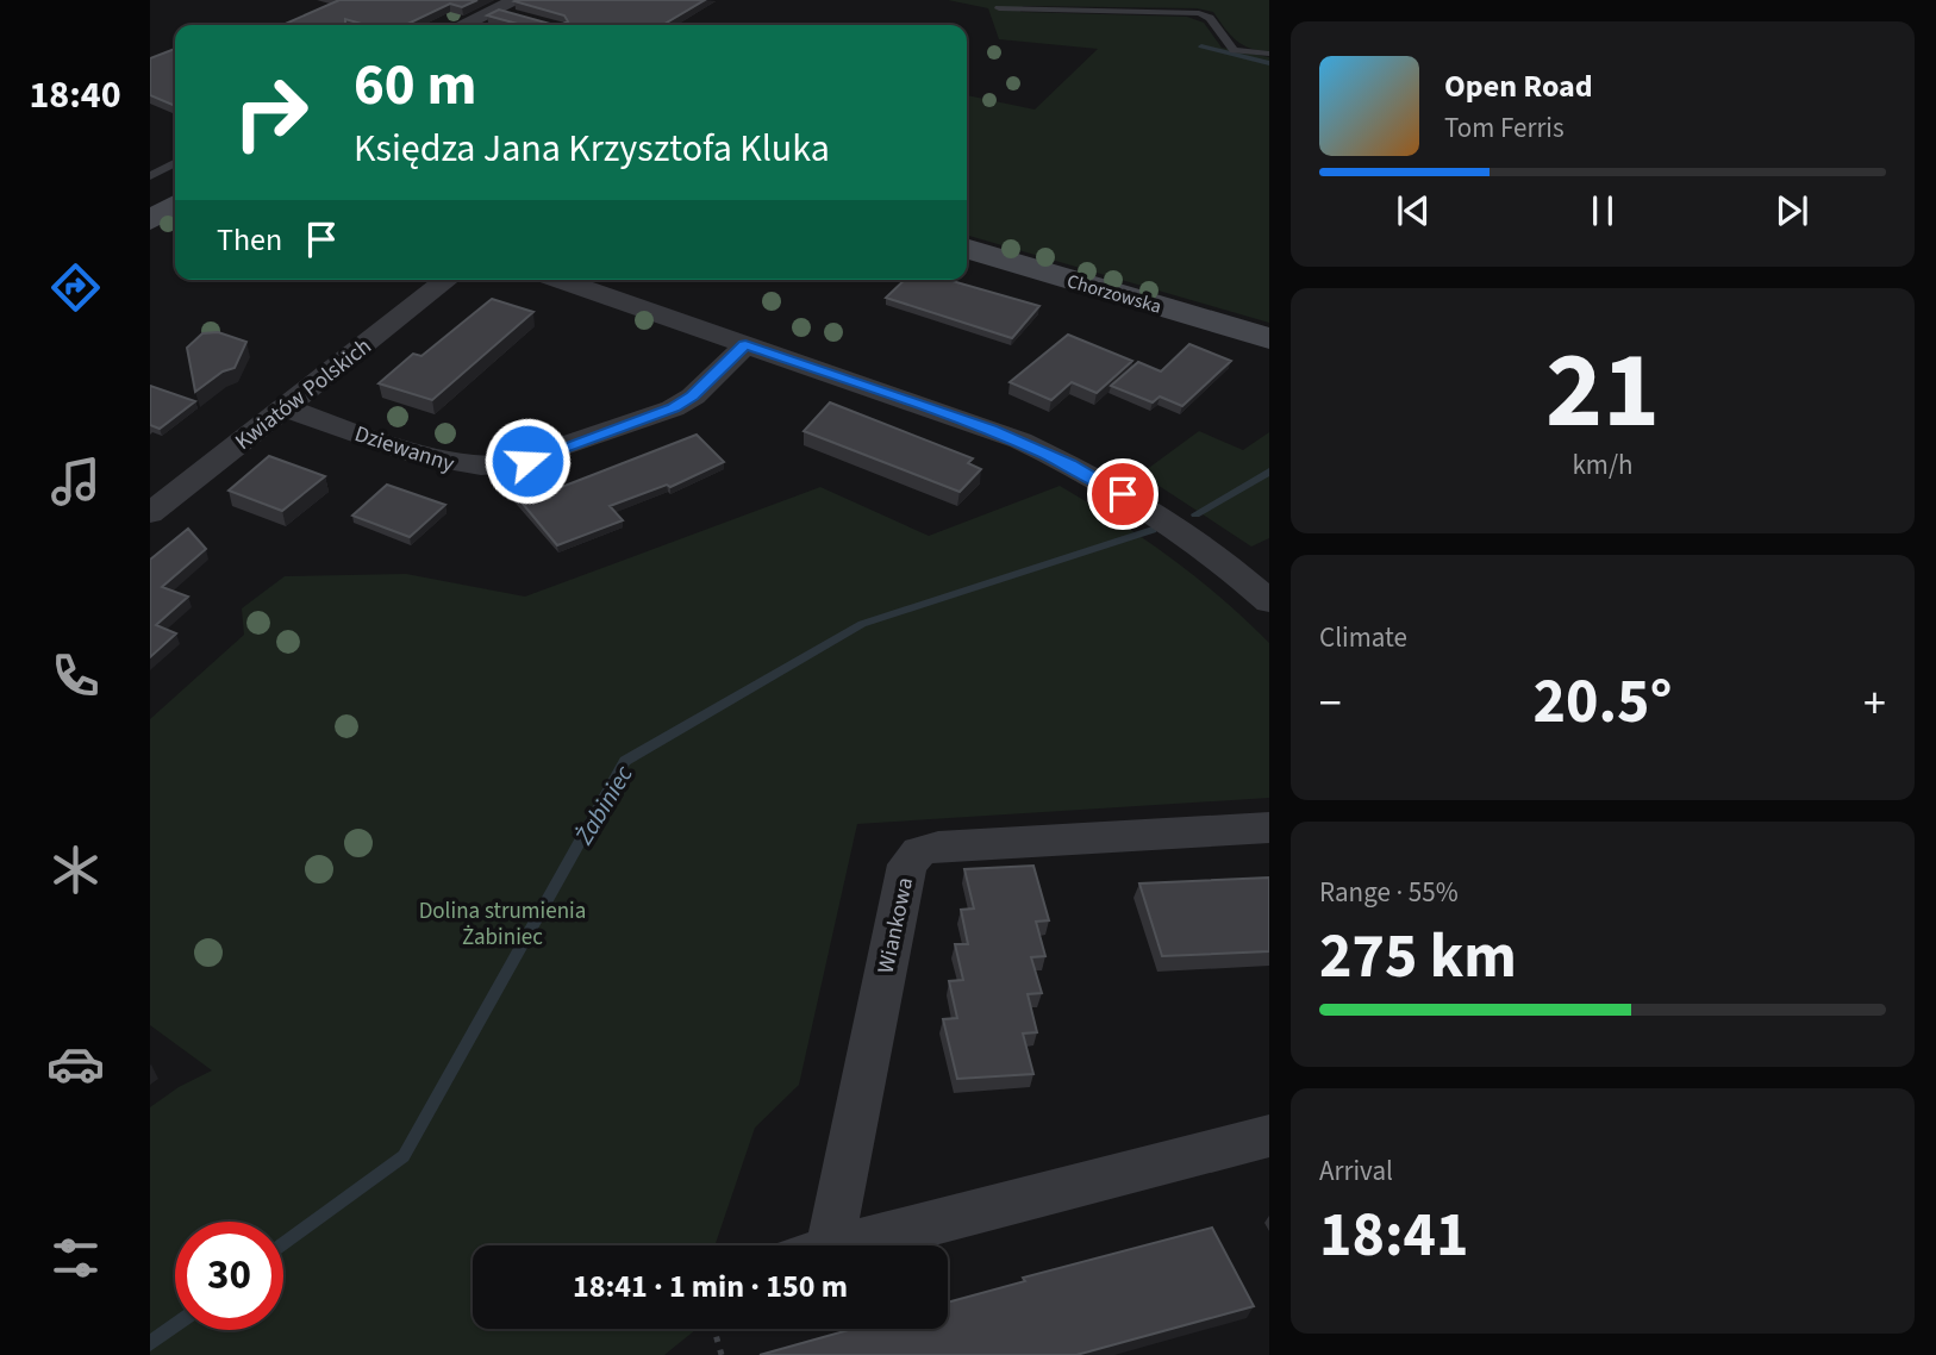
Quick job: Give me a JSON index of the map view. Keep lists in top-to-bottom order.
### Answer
{
  "streets": {
    "street": [
      "Chorzowska",
      "Kwiatów Polskich",
      "Dziewanny",
      "Wiankowa"
    ]
  },
  "crossings": [
    ["Kwiatów Polskich", "Dziewanny"]
  ],
  "water": ["Żabiniec"],
  "parks": ["Dolina strumienia Żabiniec"],
  "page": {
    "tabs": "18:40",
    "turn": ["60 m", "Księdza Jana Krzysztofa Kluka"],
    "song": ["Open Road", "Tom Ferris"],
    "then": "Then",
    "tile": [
      ["21", "km/h"],
      "Climate",
      ["Range · 55%", "275 km"],
      ["Arrival", "18:41"]
    ],
    "heat": ["−", "20.5°", "+"],
    "limit": "30",
    "trip": "18:41 · 1 min · 150 m"
  }
}
